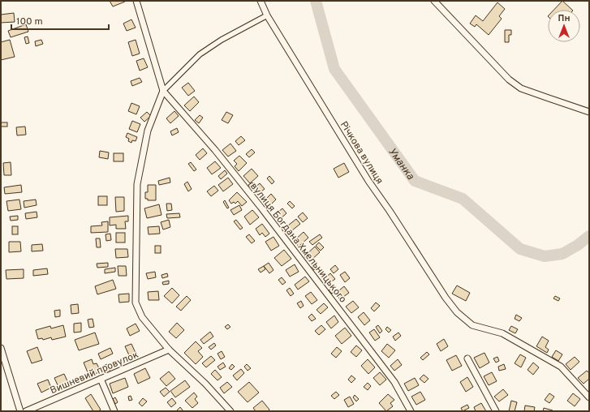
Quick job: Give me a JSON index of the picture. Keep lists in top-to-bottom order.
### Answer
{
  "streets": {
    "street": ["Річкова вулиця", "вулиця Богдана Хмельницького", "Вишневий провулок"]
  },
  "water": ["Уманка"],
  "scale_bar": "100 m",
  "north": "top"
}
